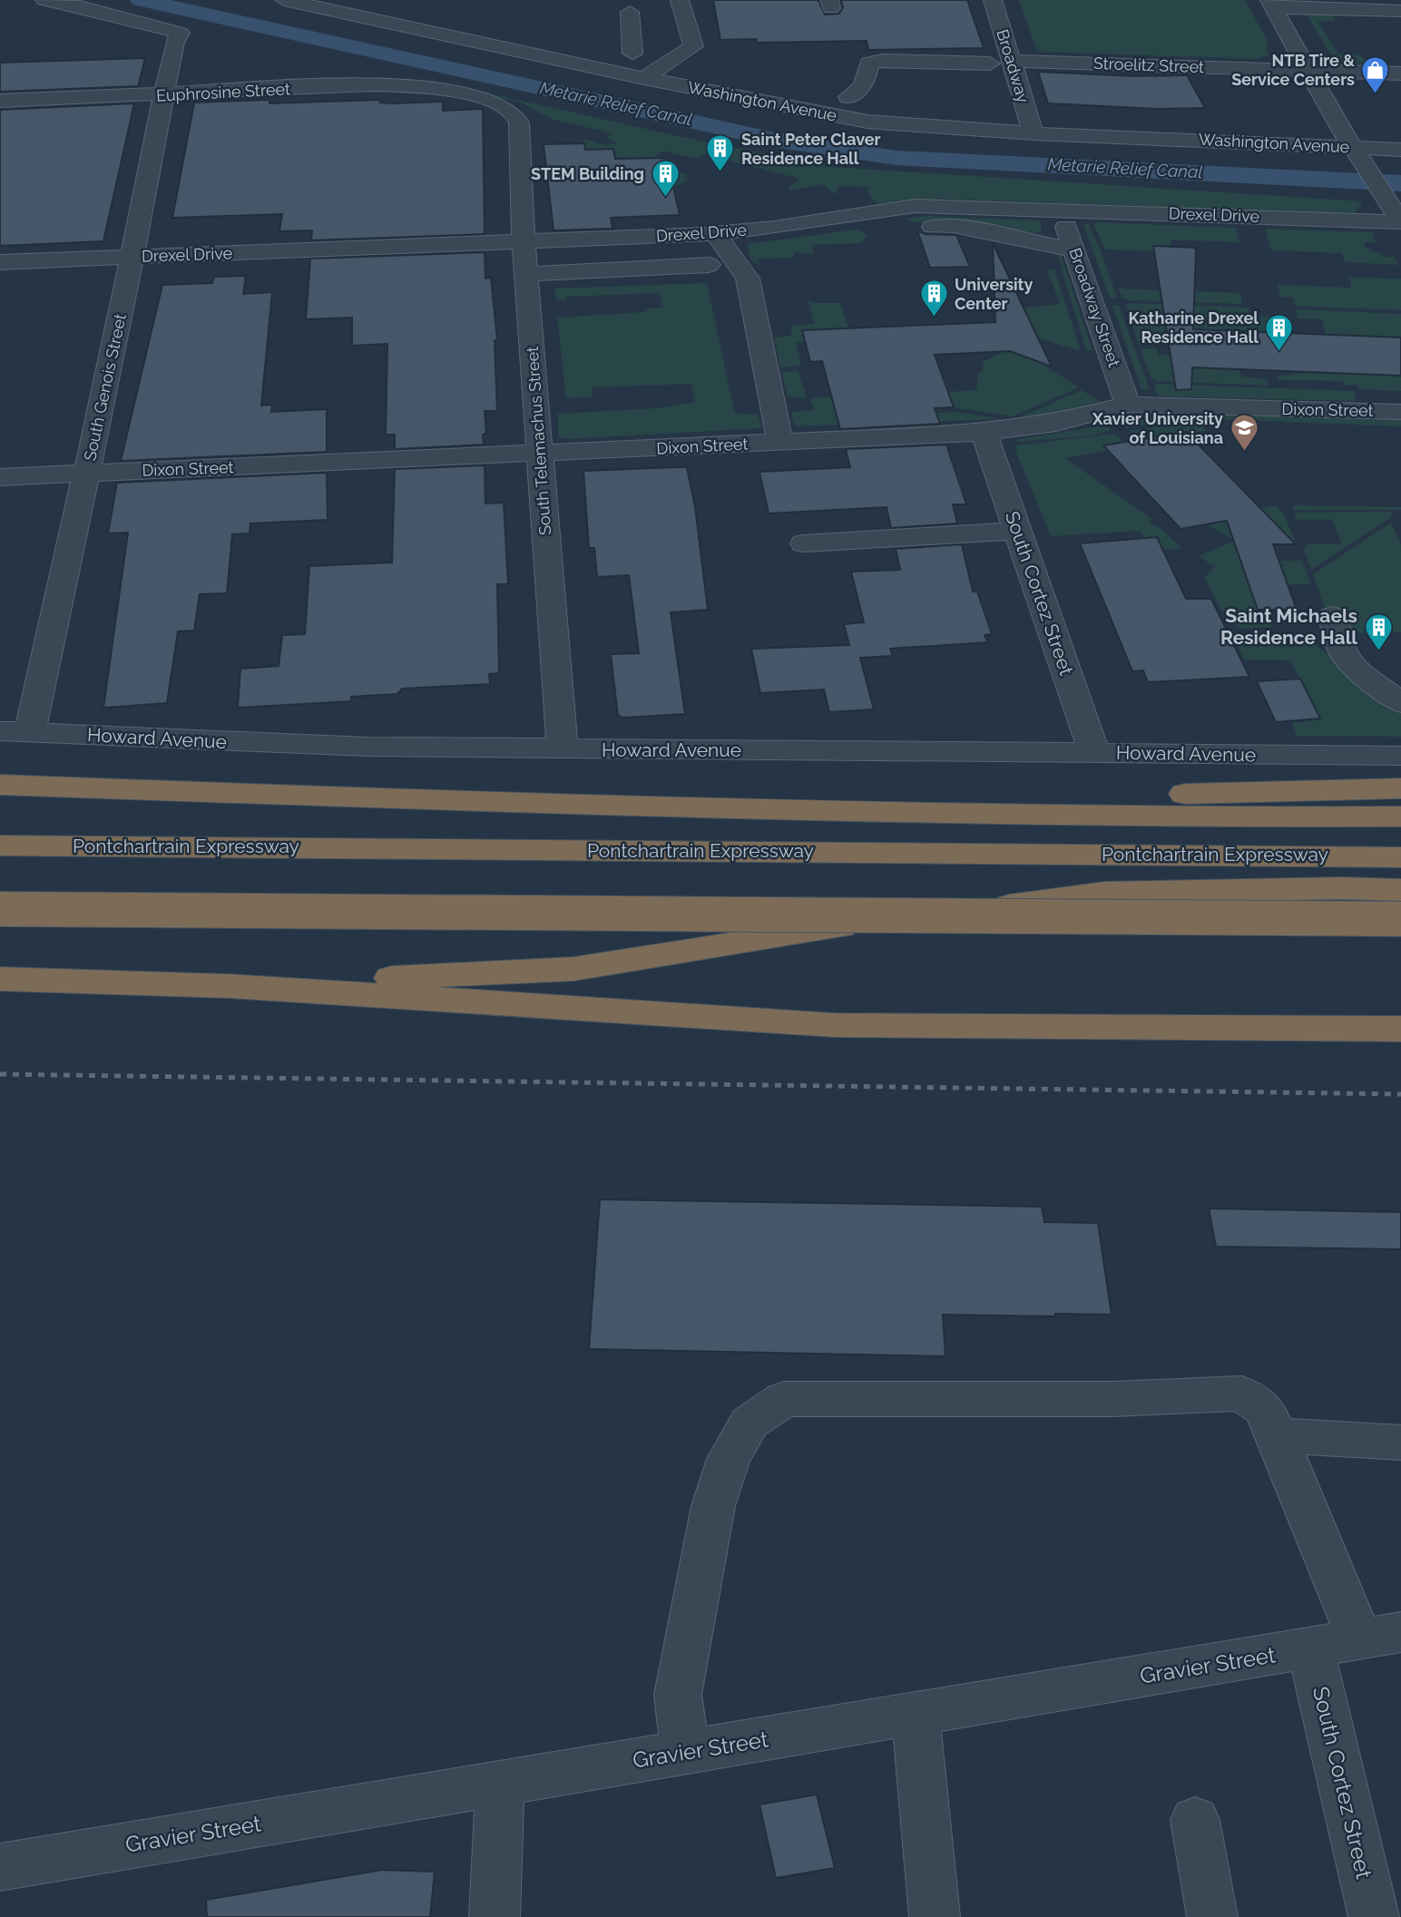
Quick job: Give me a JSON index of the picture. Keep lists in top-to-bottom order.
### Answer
{
  "streets": {
    "highway": ["Pontchartrain Expressway"],
    "street": [
      "Stroelitz Street",
      "Broadway",
      "Euphrosine Street",
      "Washington Avenue",
      "Drexel Drive",
      "Broadway Street",
      "South Genois Street",
      "Dixon Street",
      "South Telemachus Street",
      "South Cortez Street",
      "Howard Avenue",
      "Gravier Street"
    ]
  },
  "crossings": [
    ["Stroelitz Street", "Broadway"],
    ["Broadway", "Washington Avenue"],
    ["Euphrosine Street", "South Genois Street"],
    ["Euphrosine Street", "South Telemachus Street"],
    ["Drexel Drive", "Broadway Street"],
    ["Drexel Drive", "South Genois Street"],
    ["Drexel Drive", "South Telemachus Street"],
    ["Broadway Street", "Dixon Street"],
    ["South Genois Street", "Dixon Street"],
    ["South Genois Street", "Howard Avenue"],
    ["Dixon Street", "South Telemachus Street"],
    ["Dixon Street", "South Cortez Street"],
    ["South Telemachus Street", "Howard Avenue"],
    ["South Cortez Street", "Howard Avenue"],
    ["South Cortez Street", "Gravier Street"]
  ],
  "water": ["Metarie Relief Canal"],
  "places": {
    "shop": ["NTB Tire & Service Centers"],
    "building": [
      "Saint Peter Claver Residence Hall",
      "STEM Building",
      "University Center",
      "Katharine Drexel Residence Hall",
      "Saint Michaels Residence Hall"
    ],
    "school or university": ["Xavier University of Louisiana"]
  }
}
